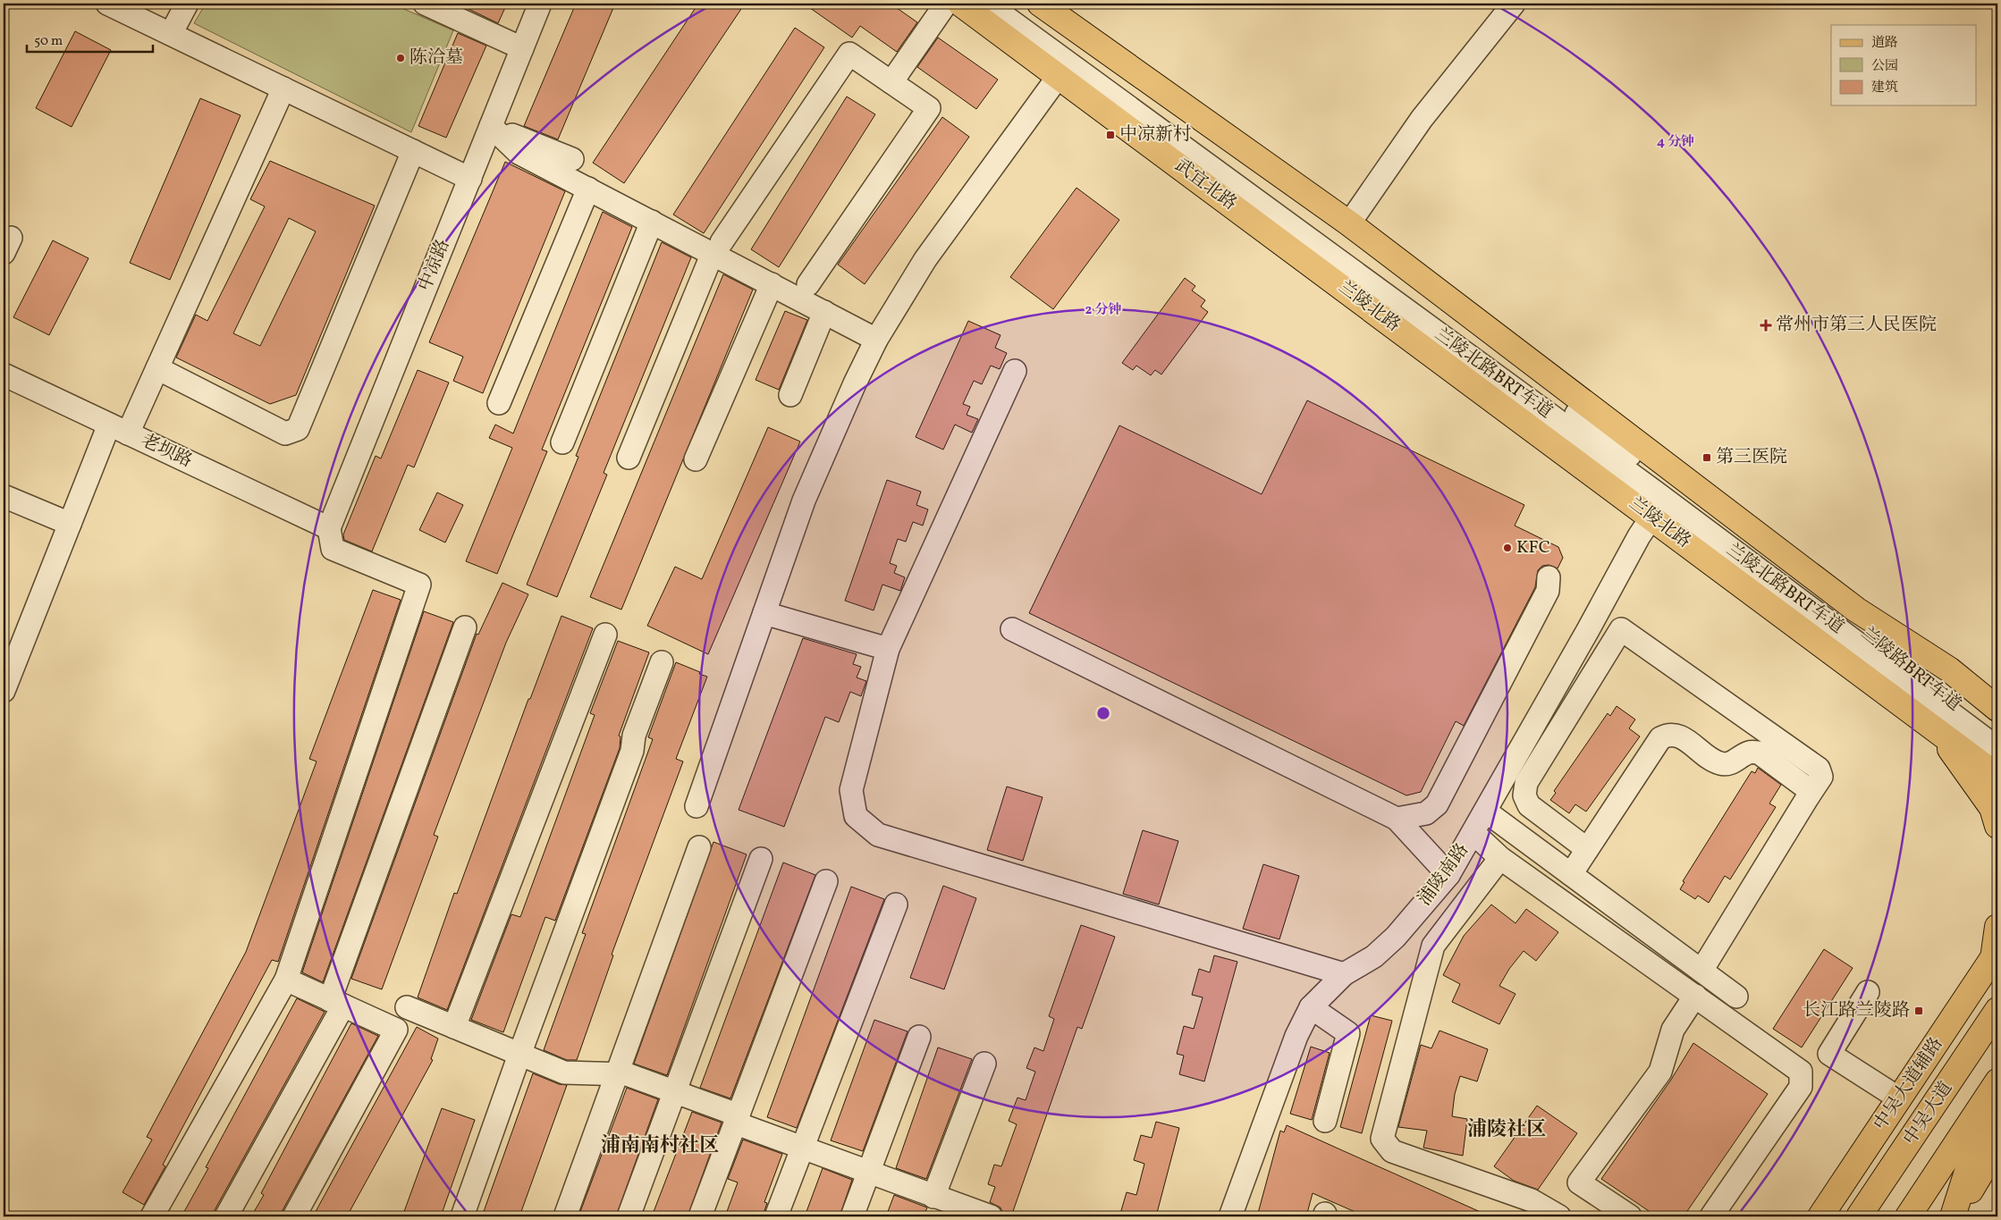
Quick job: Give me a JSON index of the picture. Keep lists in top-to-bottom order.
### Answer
{
  "streets": {
    "main road": [
      "武宜北路",
      "兰陵北路",
      "中吴大道辅路",
      "中吴大道"
    ],
    "street": [
      "中凉路",
      "兰陵北路BRT车道",
      "老坝路",
      "兰陵路BRT车道",
      "浦陵南路"
    ]
  },
  "crossings": [
    ["武宜北路", "兰陵北路"],
    ["中凉路", "老坝路"],
    ["兰陵北路", "浦陵南路"],
    ["兰陵北路BRT车道", "兰陵路BRT车道"]
  ],
  "districts": ["浦陵社区", "浦南南村社区"],
  "places": {
    "other": ["陈洽墓", "KFC"],
    "transit": ["中凉新村", "第三医院", "长江路兰陵路"],
    "health": ["常州市第三人民医院"]
  },
  "legend": ["道路", "公园", "建筑"],
  "scale_bar": "50 m",
  "rings": ["4 分钟", "2 分钟"]
}
